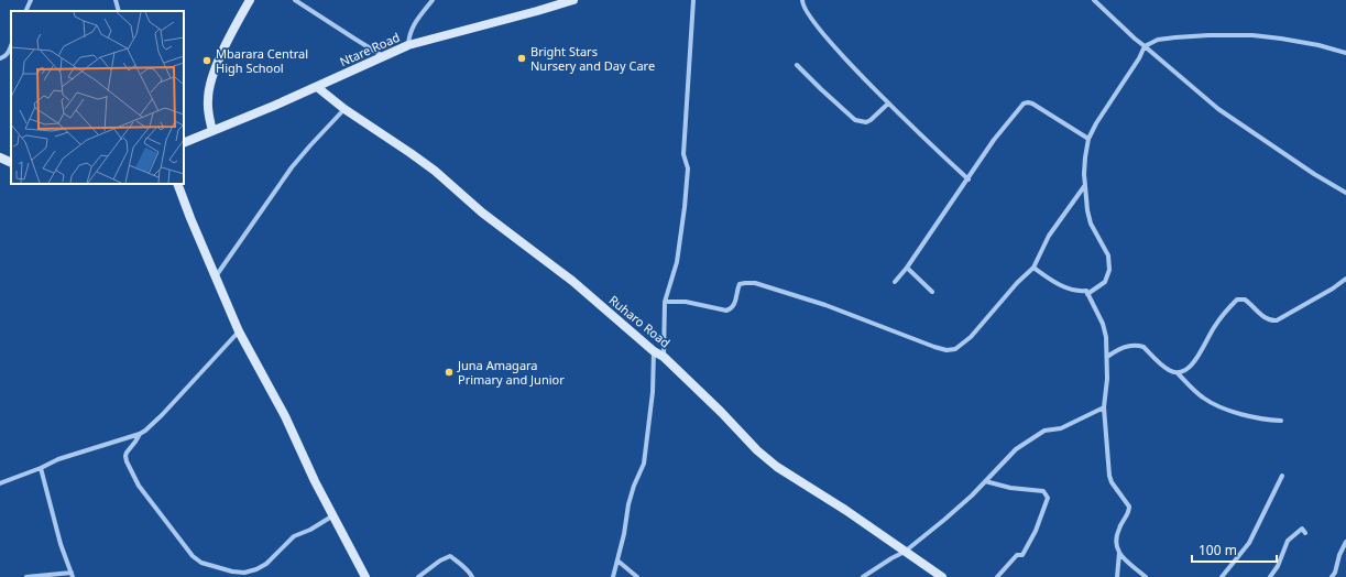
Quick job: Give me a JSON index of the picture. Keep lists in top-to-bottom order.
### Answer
{
  "streets": {
    "street": ["Ntare Road", "Ruharo Road"]
  },
  "crossings": [
    ["Ntare Road", "Ruharo Road"]
  ],
  "places": ["Bright Stars Nursery and Day Care", "Mbarara Central High School", "Juna Amagara Primary and Junior"],
  "scale_bar": "100 m"
}
